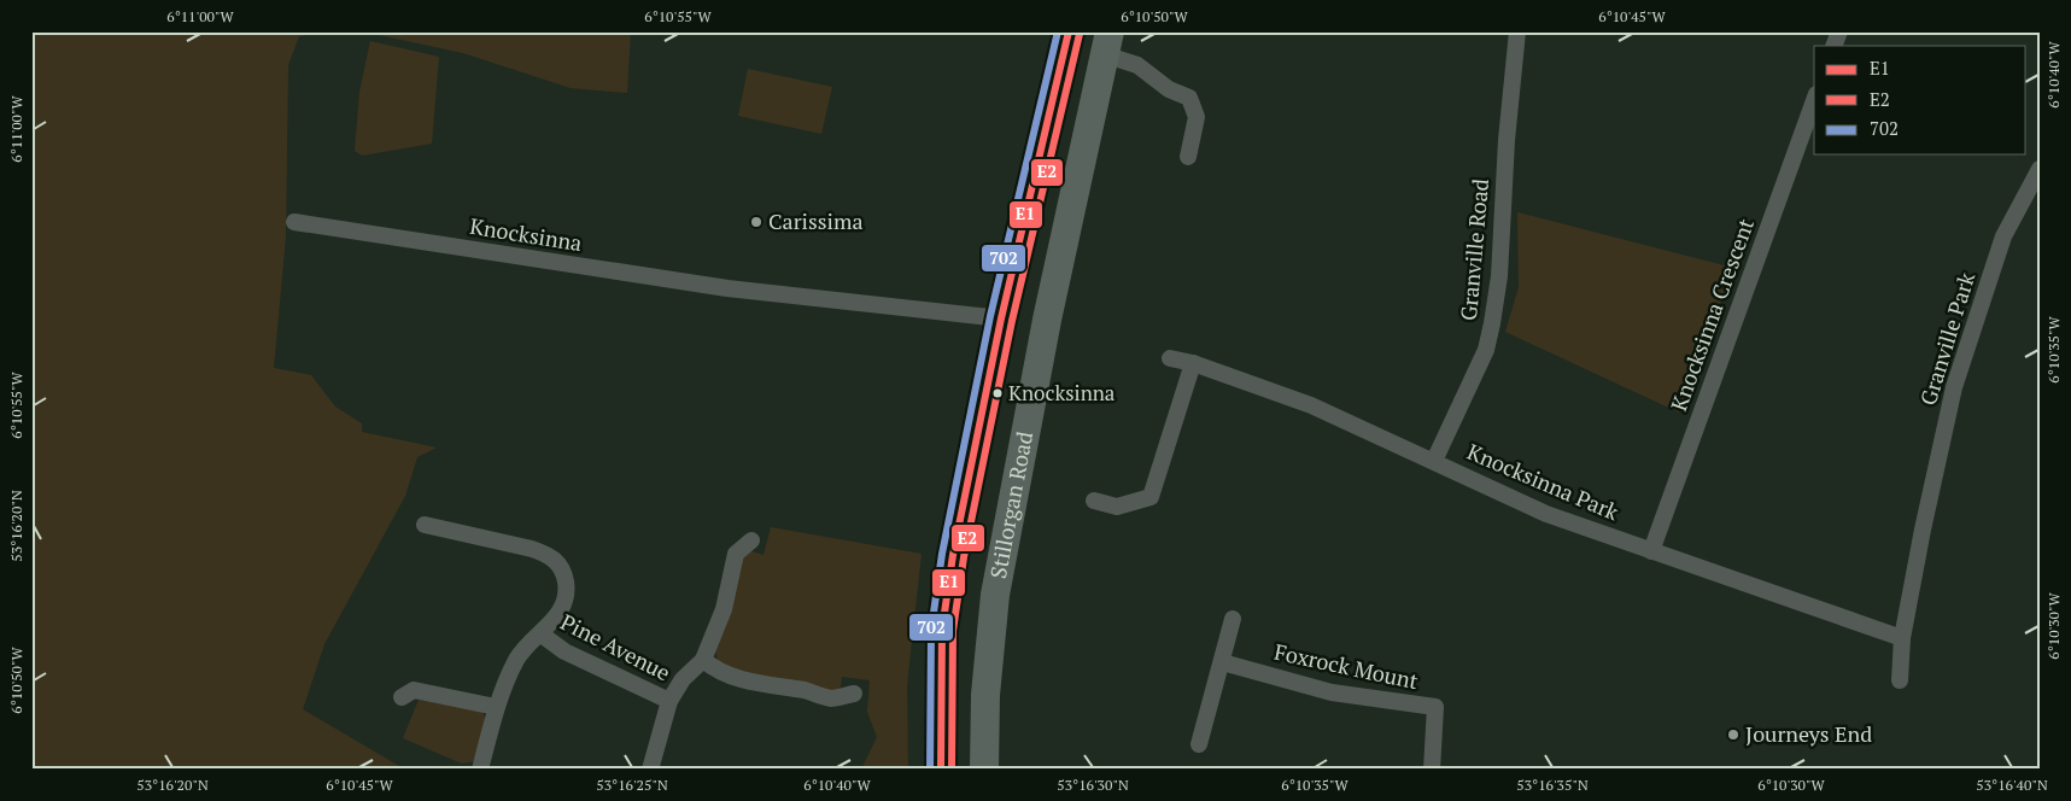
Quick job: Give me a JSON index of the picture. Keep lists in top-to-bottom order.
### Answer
{
  "streets": {
    "highway": ["Stillorgan Road"],
    "street": [
      "Knocksinna",
      "Granville Road",
      "Knocksinna Crescent",
      "Granville Park",
      "Knocksinna Park",
      "Pine Avenue",
      "Foxrock Mount"
    ]
  },
  "crossings": [
    ["Granville Road", "Knocksinna Park"],
    ["Knocksinna Crescent", "Knocksinna Park"],
    ["Granville Park", "Knocksinna Park"]
  ],
  "places": ["Carissima", "Knocksinna", "Journeys End"],
  "lines": ["transit line E1", "transit line 702", "transit line E2"],
  "legend": ["E1", "E2", "702"],
  "coordinates": [
    "6°11'00\"W",
    "6°10'55\"W",
    "6°10'50\"W",
    "6°10'45\"W",
    "6°10'40\"W",
    "6°10'35\"W",
    "53°16'20\"N",
    "6°10'30\"W",
    "53°16'25\"N",
    "53°16'30\"N",
    "53°16'35\"N",
    "53°16'40\"N"
  ]
}
